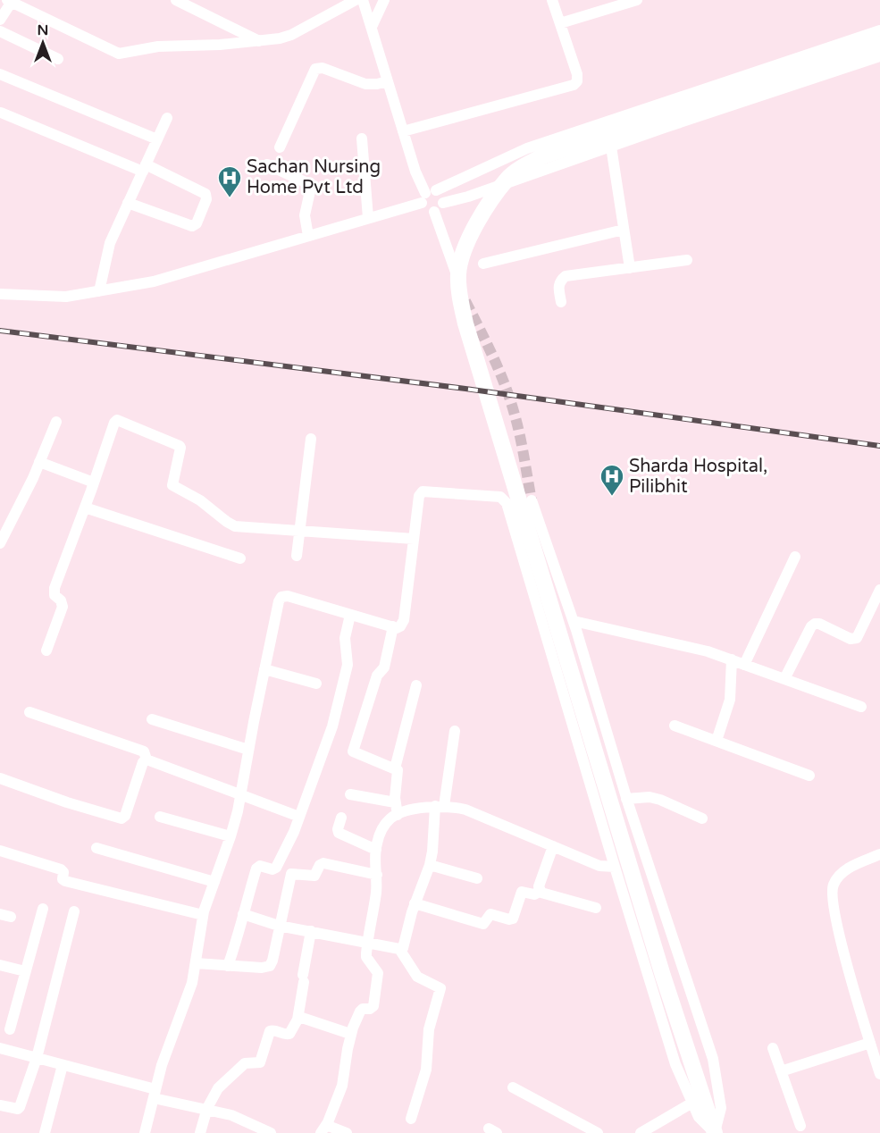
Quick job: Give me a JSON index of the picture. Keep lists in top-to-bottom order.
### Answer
{
  "places": {
    "hospital": ["Sachan Nursing Home Pvt Ltd", "Sharda Hospital, Pilibhit"]
  },
  "north": "top"
}
